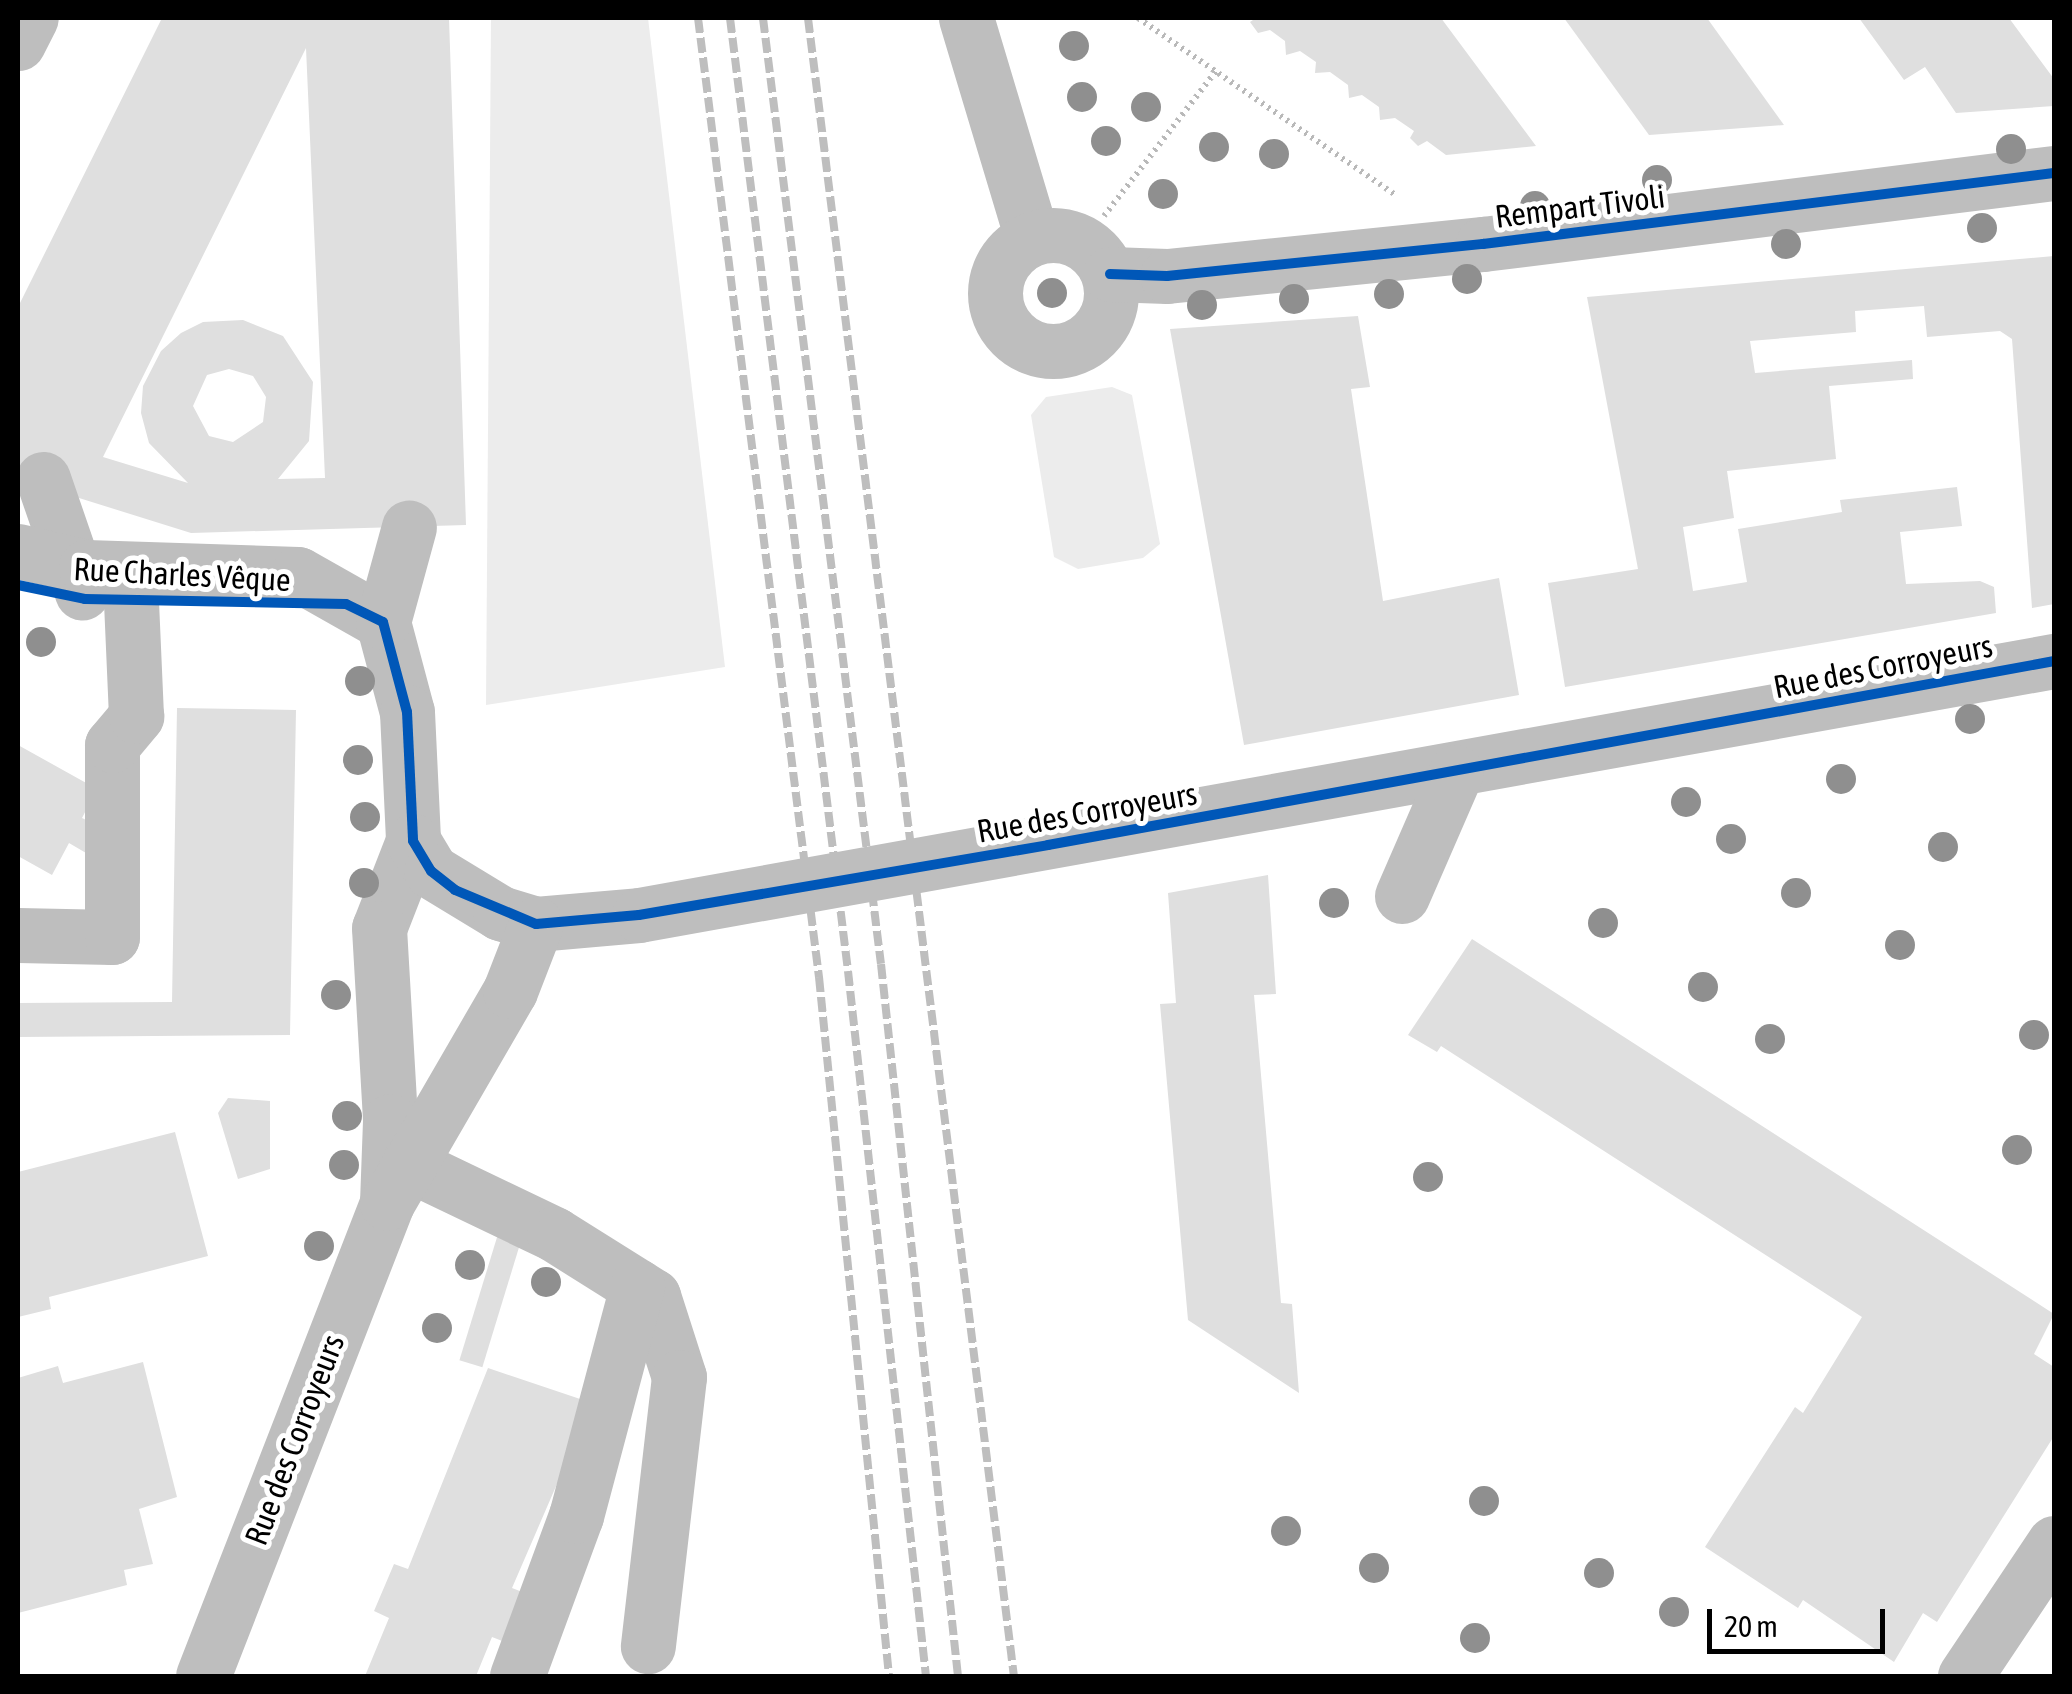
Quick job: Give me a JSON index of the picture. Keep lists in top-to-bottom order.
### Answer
{
  "streets": {
    "street": ["Rempart Tivoli", "Rue Charles Vêque", "Rue des Corroyeurs"]
  },
  "crossings": [
    ["Rue Charles Vêque", "Rue des Corroyeurs"]
  ],
  "scale_bar": "20 m"
}
